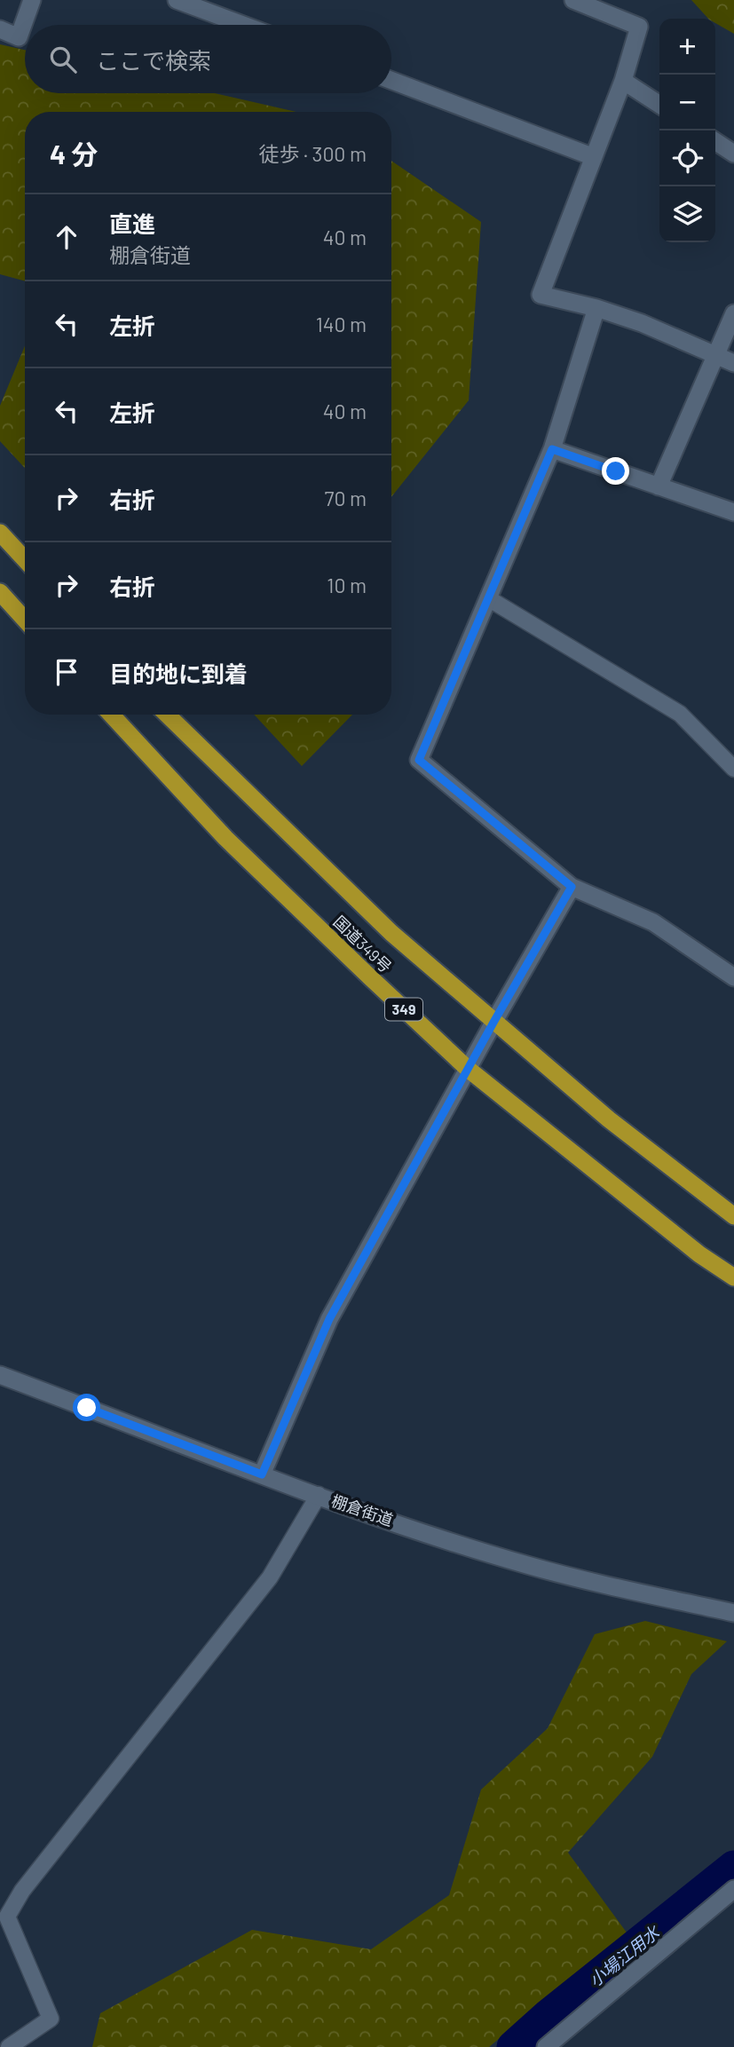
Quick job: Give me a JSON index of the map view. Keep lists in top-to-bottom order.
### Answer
{
  "streets": {
    "highway": ["国道349号", "349"],
    "street": ["棚倉街道"]
  },
  "water": ["小場江用水"],
  "page": {
    "map_buttons": ["+", "−"],
    "search": "ここで検索",
    "heading": ["4 分", "徒歩 · 300 m"],
    "list": [
      ["直進", "棚倉街道", "40 m"],
      ["左折", "140 m"],
      ["左折", "40 m"],
      ["右折", "70 m"],
      ["右折", "10 m"],
      "目的地に到着"
    ]
  }
}
